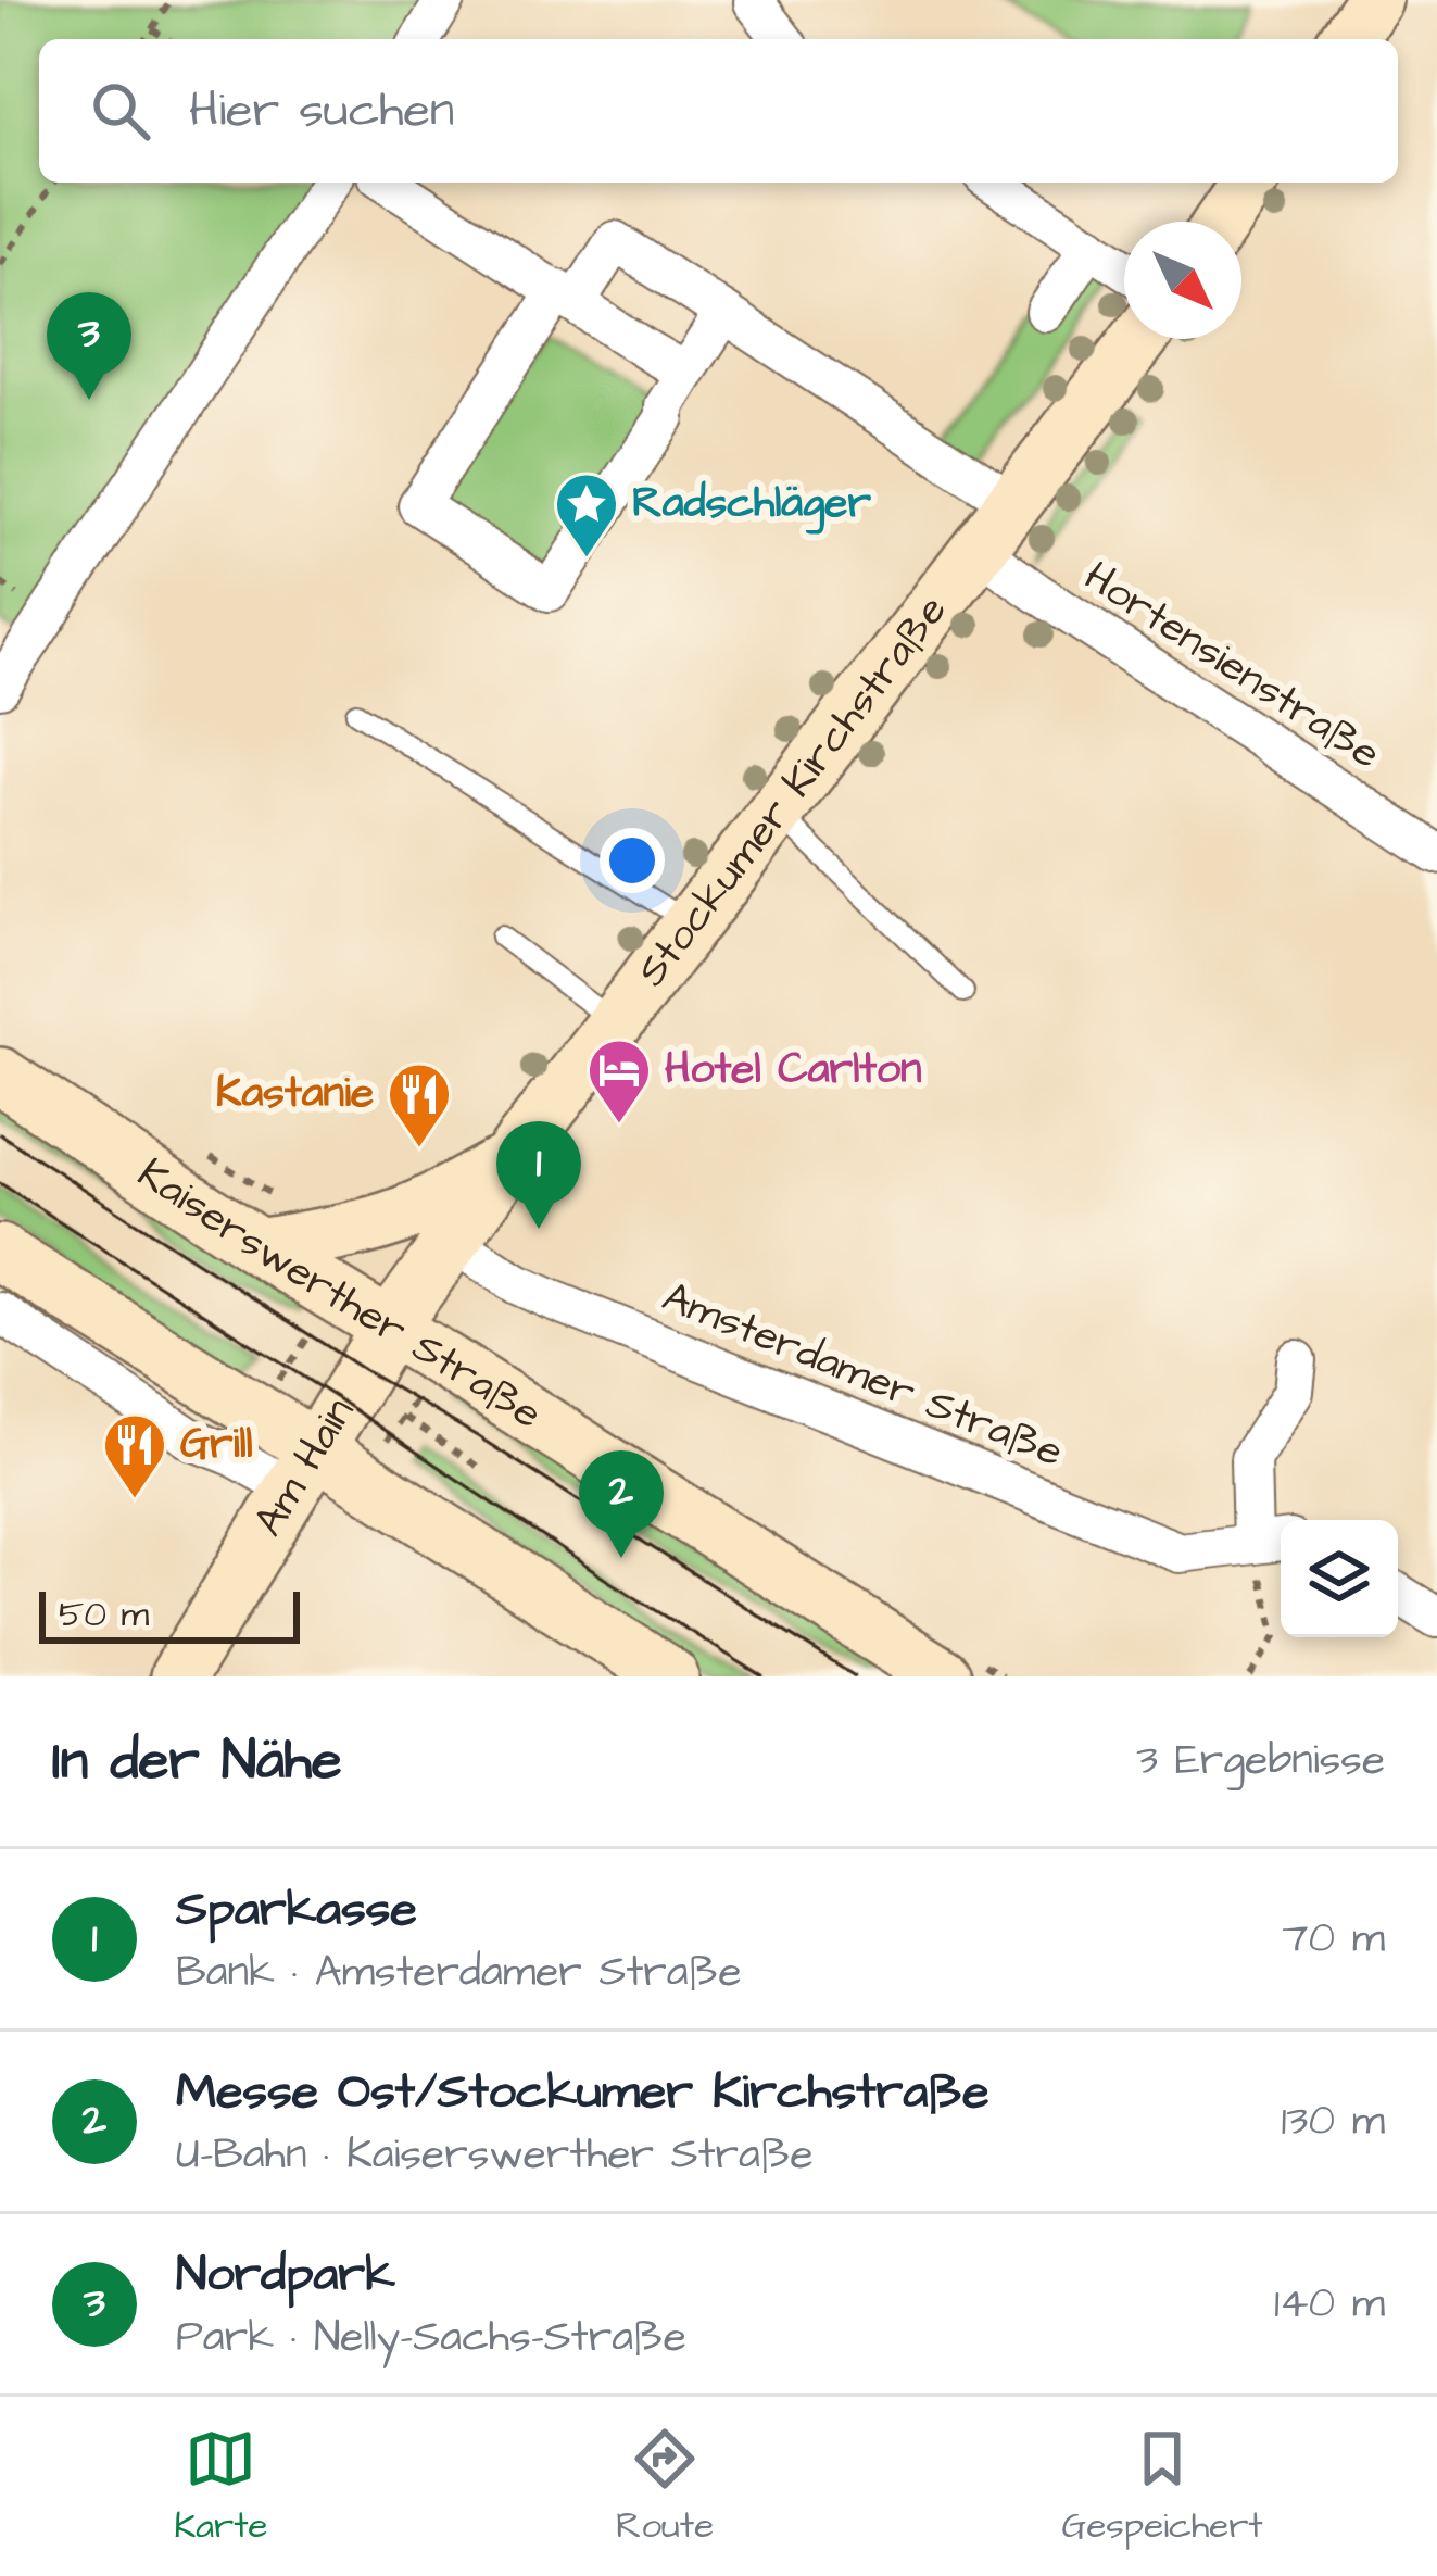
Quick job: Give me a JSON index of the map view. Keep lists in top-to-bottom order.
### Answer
{
  "streets": {
    "street": [
      "Hortensienstraße",
      "Stockumer Kirchstraße",
      "Kaiserswerther Straße",
      "Amsterdamer Straße",
      "Am Hain"
    ]
  },
  "crossings": [
    ["Hortensienstraße", "Stockumer Kirchstraße"],
    ["Stockumer Kirchstraße", "Amsterdamer Straße"],
    ["Kaiserswerther Straße", "Am Hain"]
  ],
  "places": {
    "place": ["Radschläger"],
    "hotel": ["Hotel Carlton"],
    "restaurant": ["Kastanie", "Grill"]
  },
  "scale_bar": "50 m",
  "north": "bottom right",
  "page": {
    "search": "Hier suchen",
    "pins": ["3", "1", "2"],
    "scale": "50 m",
    "heading": ["In der Nähe", "3 Ergebnisse"],
    "list": [
      {
        "mark": "1",
        "name": "Sparkasse",
        "note": "Bank · Amsterdamer Straße",
        "value": "70 m"
      },
      {
        "mark": "2",
        "name": "Messe Ost/Stockumer Kirchstraße",
        "note": "U-Bahn · Kaiserswerther Straße",
        "value": "130 m"
      },
      {
        "mark": "3",
        "name": "Nordpark",
        "note": "Park · Nelly-Sachs-Straße",
        "value": "140 m"
      }
    ],
    "nav": ["Karte", "Route", "Gespeichert"]
  }
}
